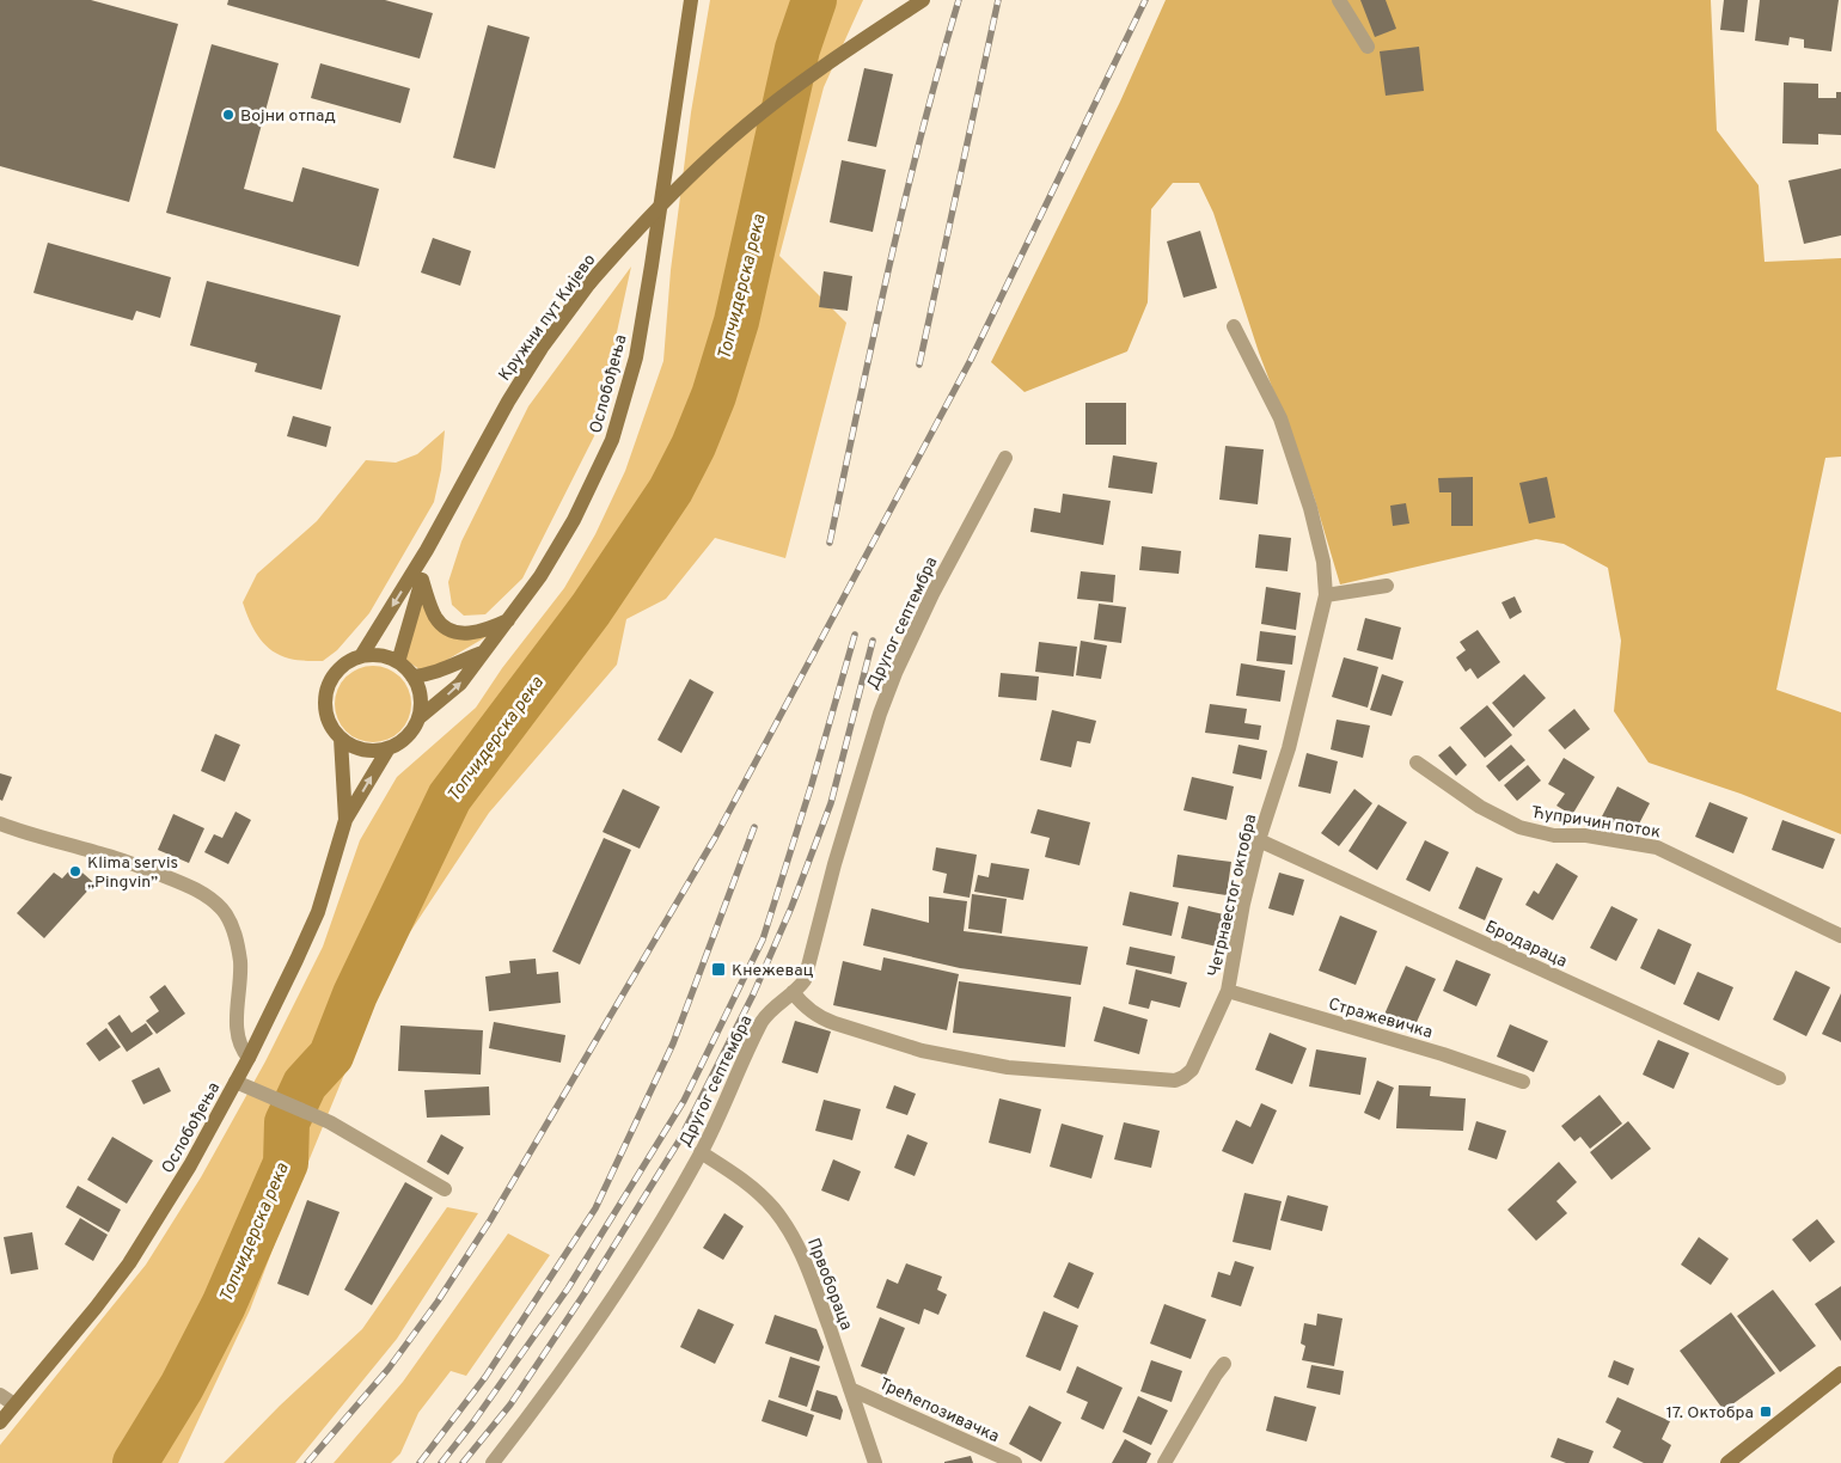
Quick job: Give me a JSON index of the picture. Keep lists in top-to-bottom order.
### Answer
{
  "streets": {
    "main road": ["Кружни пут Кијево", "Ослобођења"],
    "street": [
      "Другог септембра",
      "Ћупричин поток",
      "Четрнаестог октобра",
      "Бродараца",
      "Стражевичка",
      "Првобораца",
      "Трећепозивачка"
    ]
  },
  "crossings": [
    ["Кружни пут Кијево", "Ослобођења"],
    ["Другог септембра", "Четрнаестог октобра"],
    ["Другог септембра", "Првобораца"],
    ["Четрнаестог октобра", "Бродараца"],
    ["Четрнаестог октобра", "Стражевичка"],
    ["Првобораца", "Трећепозивачка"]
  ],
  "water": ["Топчидерска река"],
  "places": {
    "other": ["Војни отпад", "Klima servis „Pingvin”"],
    "transit": ["Кнежевац", "17. Октобра"]
  }
}
